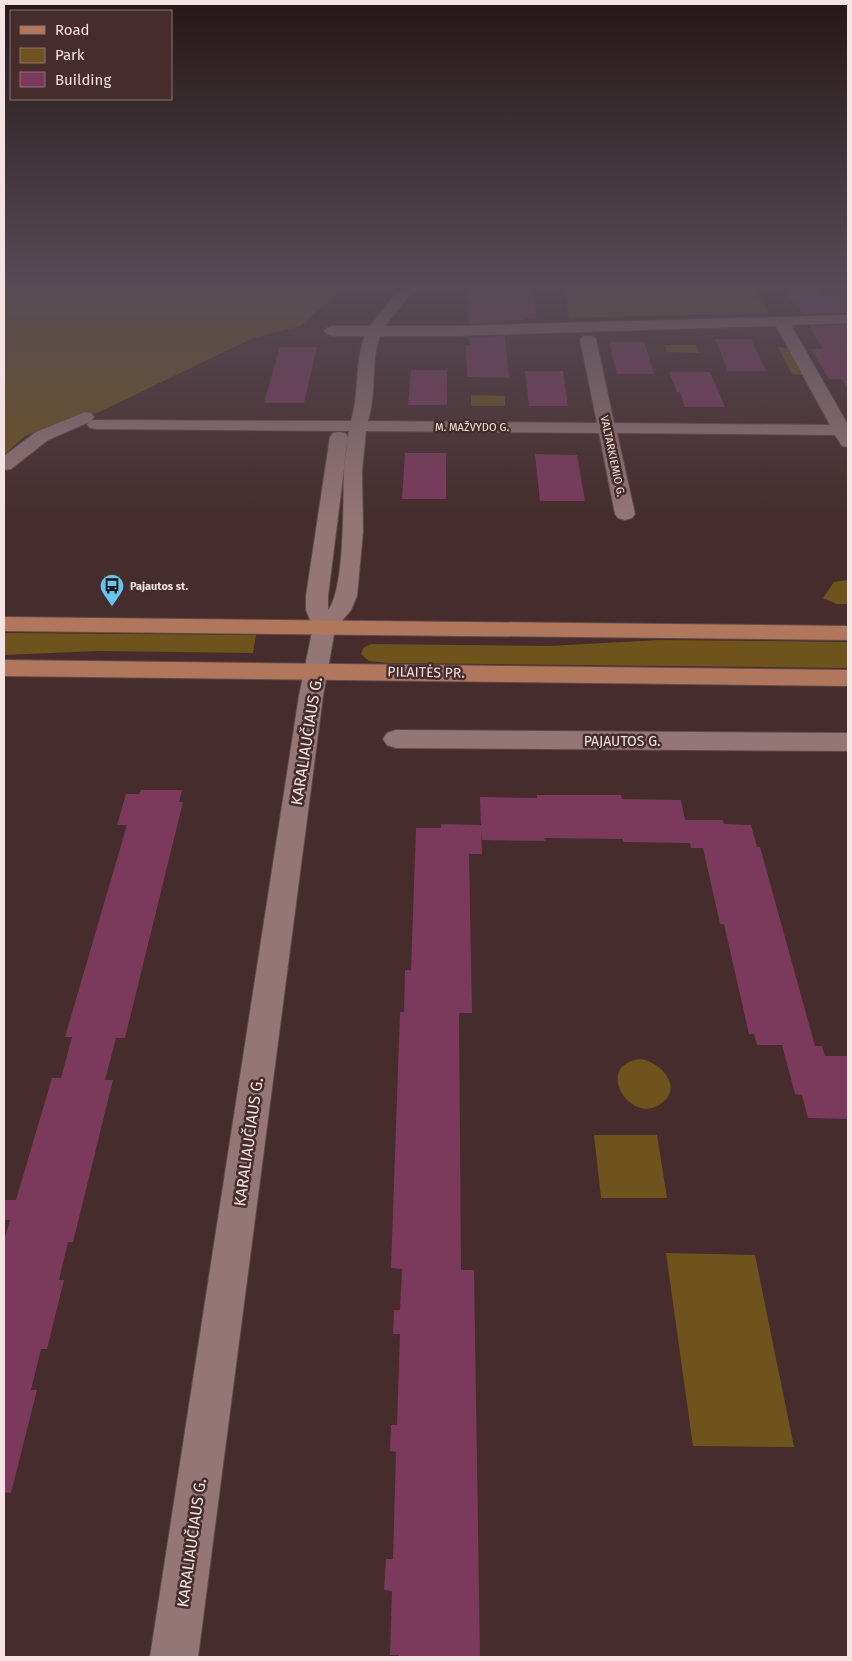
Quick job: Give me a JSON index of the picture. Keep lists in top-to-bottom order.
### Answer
{
  "streets": {
    "main road": ["PILAITĖS PR."],
    "street": [
      "M. MAŽVYDO G.",
      "VALTARKIEMIO G.",
      "KARALIAUČIAUS G.",
      "PAJAUTOS G."
    ]
  },
  "crossings": [
    ["M. MAŽVYDO G.", "VALTARKIEMIO G."],
    ["M. MAŽVYDO G.", "KARALIAUČIAUS G."],
    ["PILAITĖS PR.", "KARALIAUČIAUS G."]
  ],
  "places": {
    "bus stop": ["Pajautos st."]
  },
  "legend": ["Road", "Park", "Building"]
}
